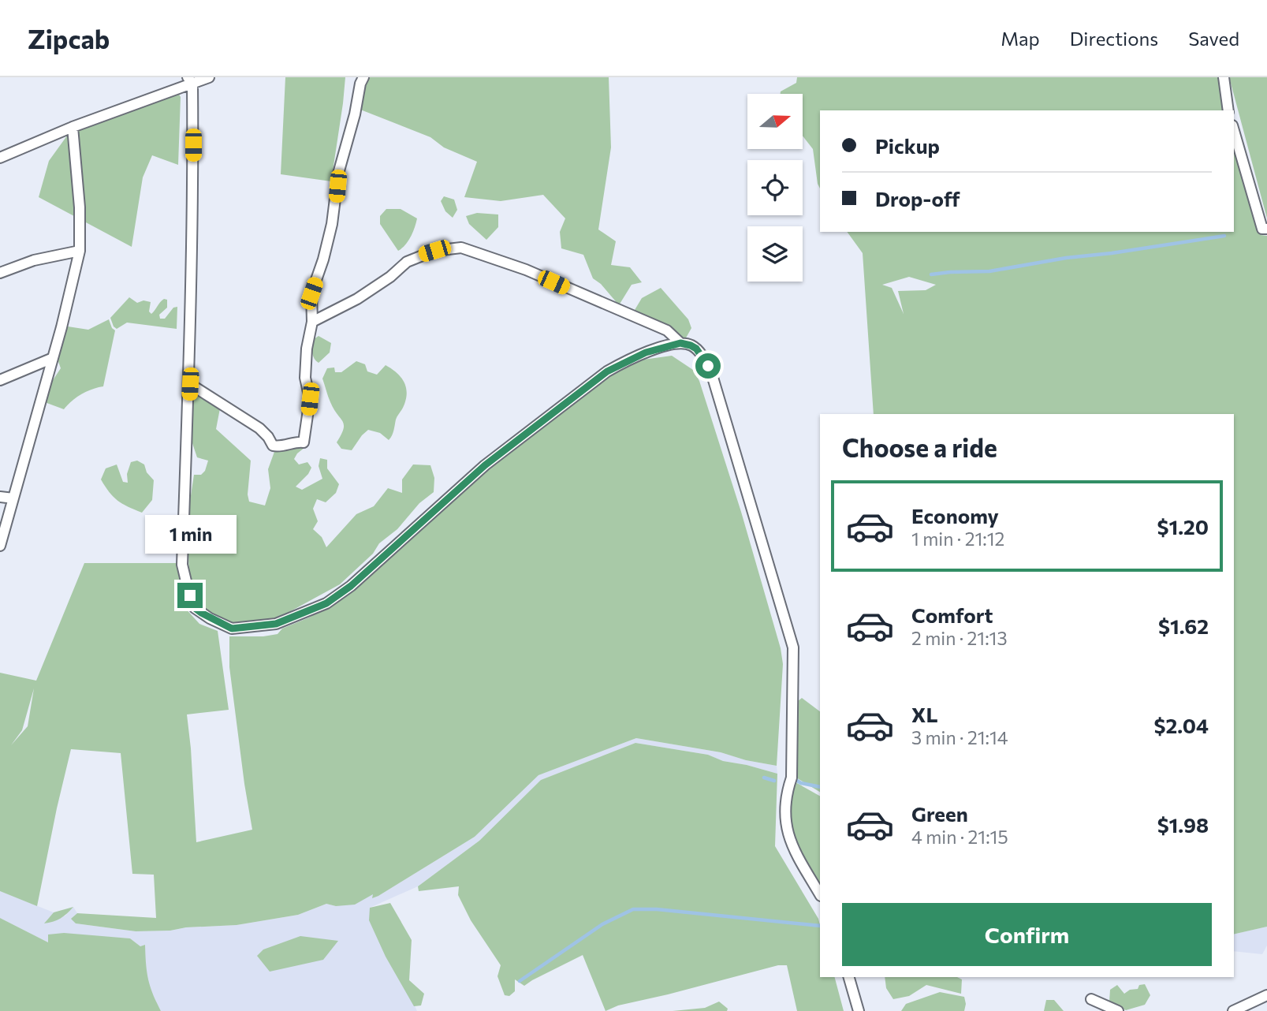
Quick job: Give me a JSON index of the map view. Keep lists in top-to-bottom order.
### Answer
{
  "north": "right",
  "page": {
    "header": "Zipcab",
    "nav": ["Map", "Directions", "Saved"],
    "banner": ["Pickup", "Drop-off"],
    "heading": "Choose a ride",
    "list": [
      {
        "name": "Economy",
        "note": "1 min · 21:12",
        "value": "$1.20"
      },
      {
        "name": "Comfort",
        "note": "2 min · 21:13",
        "value": "$1.62"
      },
      {
        "name": "XL",
        "note": "3 min · 21:14",
        "value": "$2.04"
      },
      {
        "name": "Green",
        "note": "4 min · 21:15",
        "value": "$1.98"
      }
    ],
    "bubble": "1 min",
    "buttons": "Confirm"
  }
}
